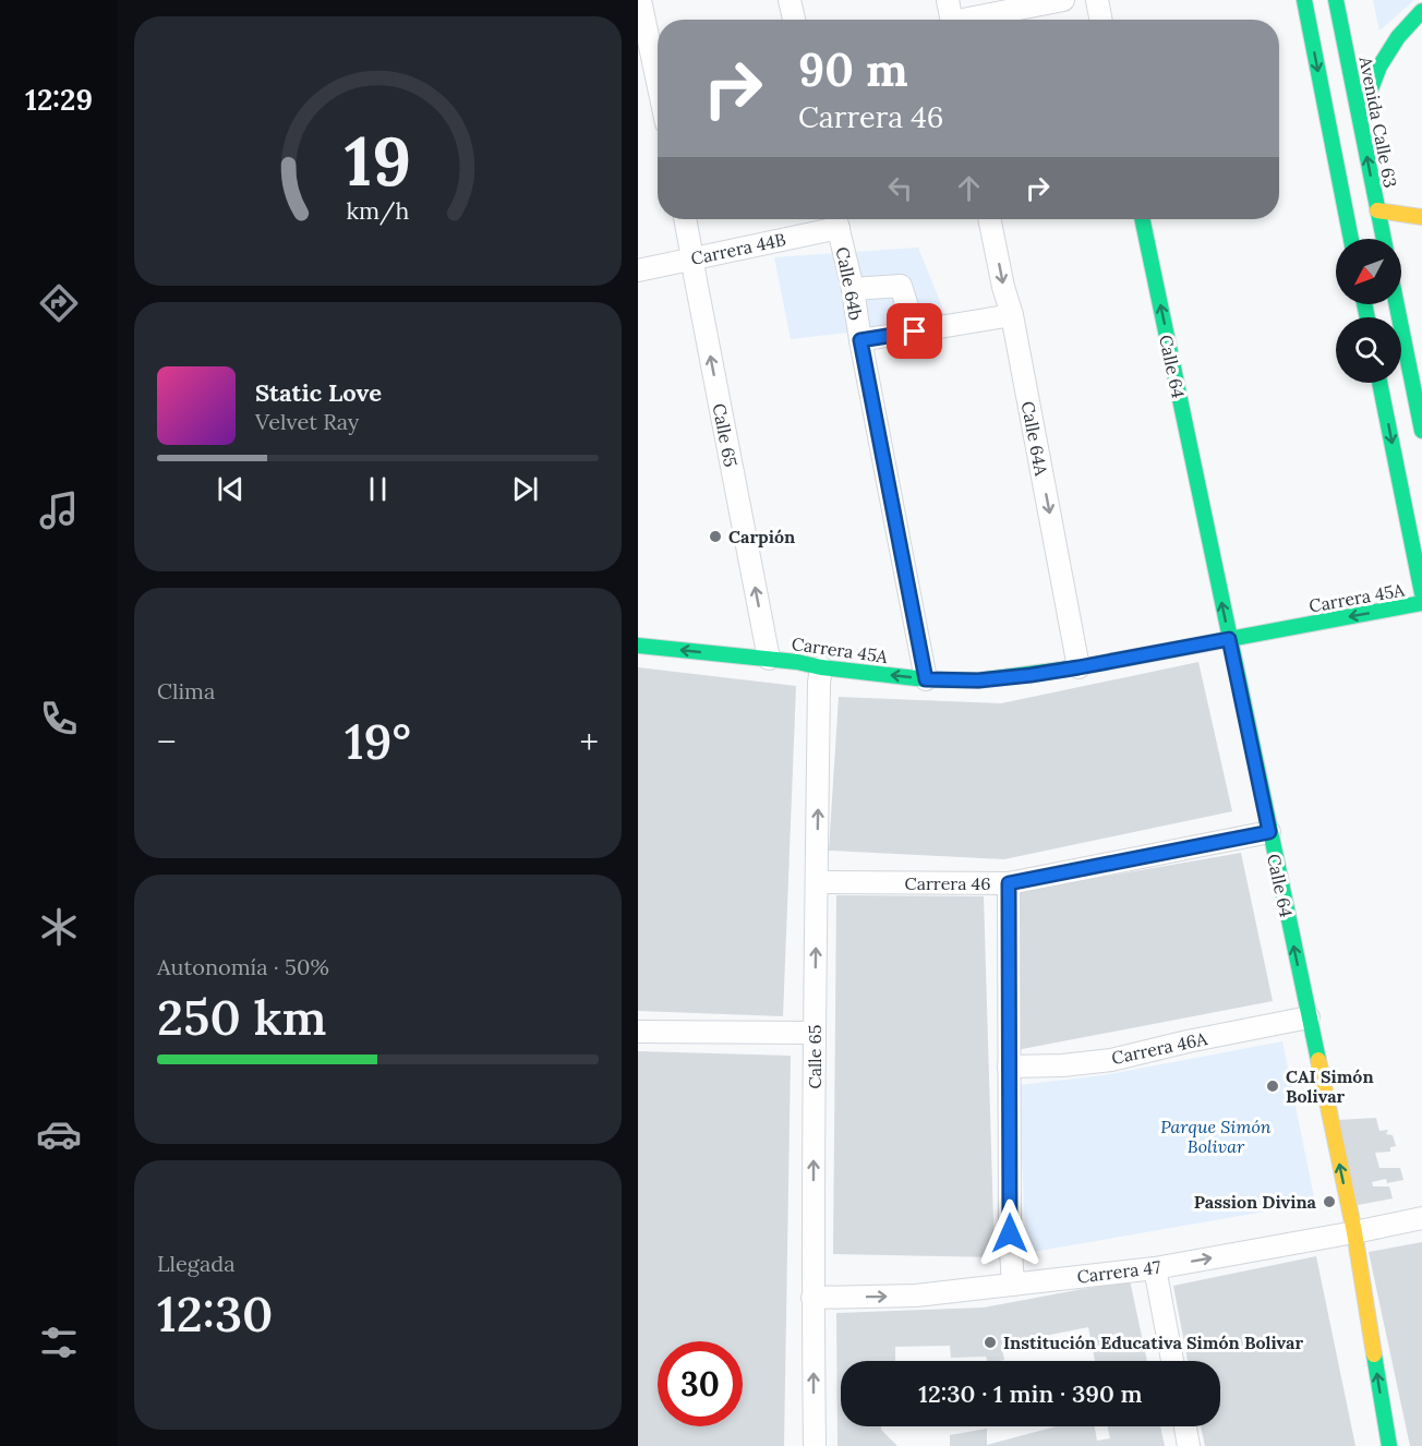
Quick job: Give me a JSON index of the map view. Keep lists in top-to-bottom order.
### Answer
{
  "streets": {
    "main road": ["Avenida Calle 63", "Calle 64", "Carrera 45A"],
    "street": [
      "Carrera 44B",
      "Calle 64b",
      "Calle 65",
      "Calle 64A",
      "Carrera 46",
      "Carrera 46A",
      "Carrera 47"
    ]
  },
  "crossings": [
    ["Carrera 44B", "Calle 64b"],
    ["Carrera 44B", "Calle 65"],
    ["Calle 64b", "Carrera 45A"],
    ["Calle 64", "Carrera 45A"],
    ["Calle 64", "Carrera 46"],
    ["Calle 64", "Carrera 46A"],
    ["Calle 64", "Carrera 47"],
    ["Calle 65", "Carrera 45A"],
    ["Calle 65", "Carrera 46"],
    ["Calle 65", "Carrera 47"],
    ["Calle 64A", "Carrera 45A"]
  ],
  "one_way": [
    "Calle 64",
    "Calle 65",
    "Calle 64A",
    "Carrera 45A",
    "Carrera 47"
  ],
  "parks": ["Parque Simón Bolivar"],
  "places": [
    "Carpión",
    "CAI Simón Bolivar",
    "Passion Divina",
    "Institución Educativa Simón Bolivar"
  ],
  "north": "bottom left",
  "page": {
    "tabs": "12:29",
    "turn": ["90 m", "Carrera 46"],
    "song": ["Static Love", "Velvet Ray"],
    "tile": [
      "Clima",
      ["Autonomía · 50%", "250 km"],
      ["Llegada", "12:30"]
    ],
    "heat": ["−", "19°", "+"],
    "limit": "30",
    "trip": "12:30 · 1 min · 390 m",
    "gauge": ["19", "km/h"]
  }
}
